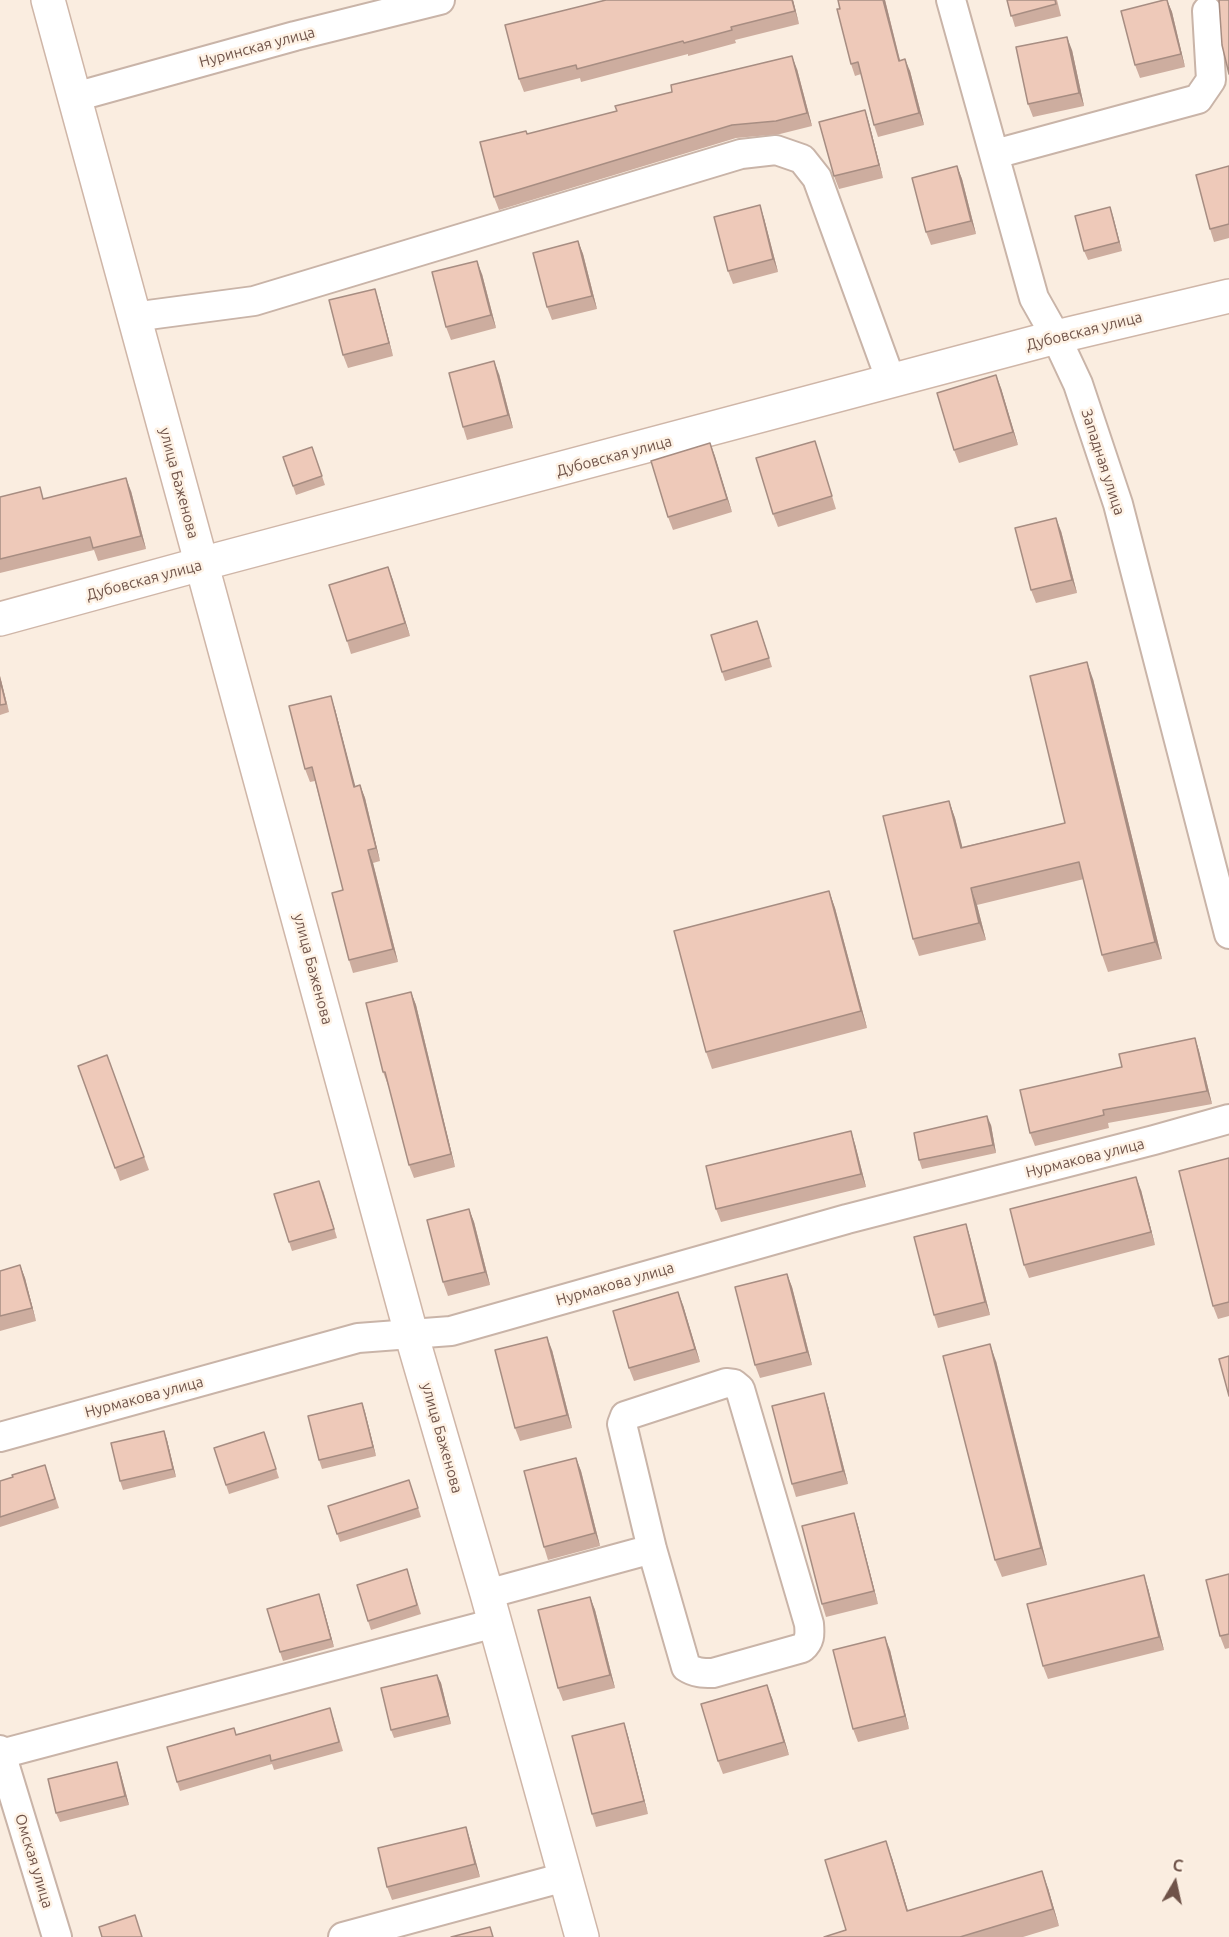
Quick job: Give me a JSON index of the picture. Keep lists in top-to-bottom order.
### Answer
{
  "streets": {
    "main road": ["Дубовская улица", "улица Баженова"],
    "street": [
      "Нуринская улица",
      "Западная улица",
      "Нурмакова улица",
      "Омская улица"
    ]
  },
  "crossings": [
    ["Нуринская улица", "улица Баженова"],
    ["Дубовская улица", "Западная улица"],
    ["Дубовская улица", "улица Баженова"],
    ["улица Баженова", "Нурмакова улица"]
  ],
  "north": "top"
}
